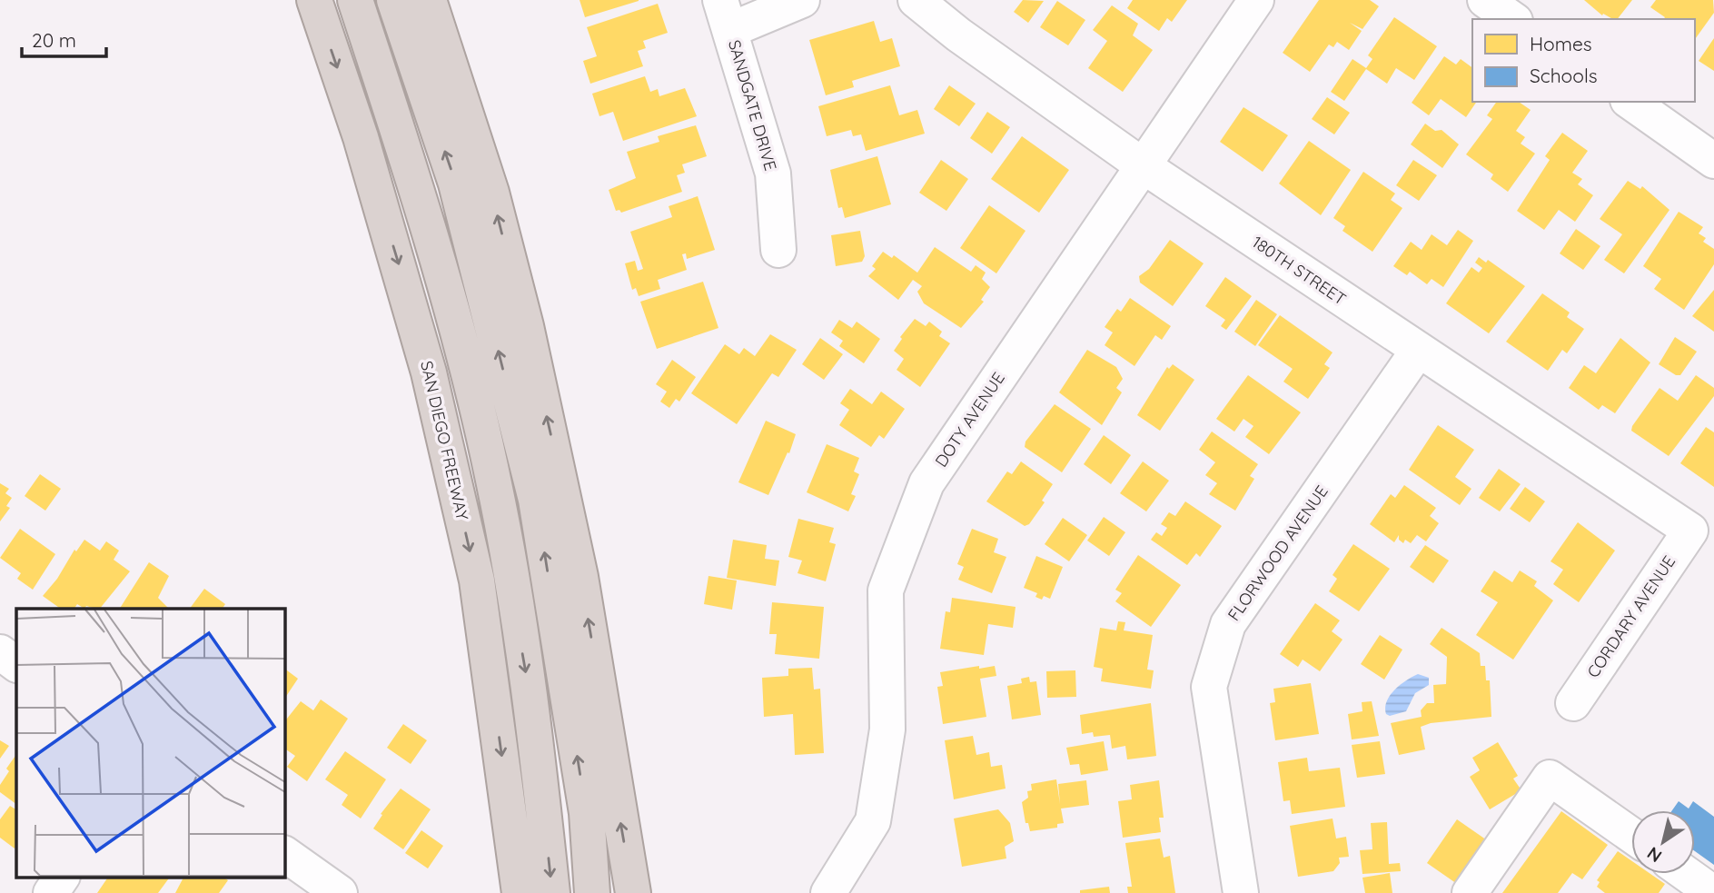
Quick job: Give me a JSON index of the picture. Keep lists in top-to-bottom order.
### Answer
{
  "streets": {
    "highway": ["SAN DIEGO FREEWAY"],
    "street": [
      "SANDGATE DRIVE",
      "180TH STREET",
      "DOTY AVENUE",
      "FLORWOOD AVENUE",
      "CORDARY AVENUE"
    ]
  },
  "crossings": [
    ["180TH STREET", "DOTY AVENUE"],
    ["180TH STREET", "FLORWOOD AVENUE"],
    ["180TH STREET", "CORDARY AVENUE"]
  ],
  "legend": ["Homes", "Schools"],
  "scale_bar": "20 m",
  "north": "bottom left"
}
